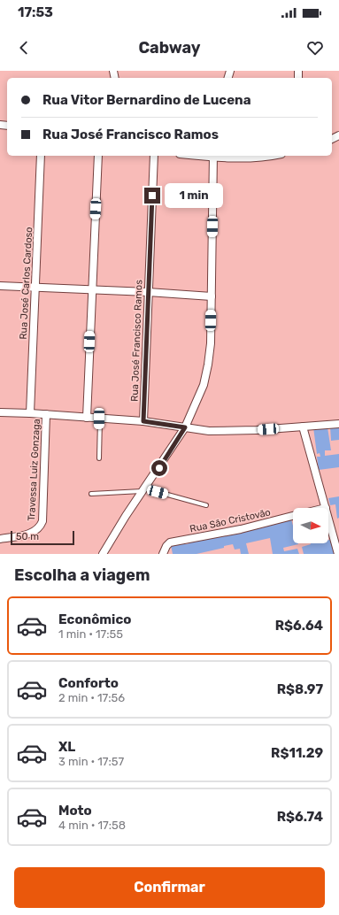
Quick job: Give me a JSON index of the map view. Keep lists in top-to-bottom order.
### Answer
{
  "streets": {
    "street": [
      "Rua José Carlos Cardoso",
      "Rua José Francisco Ramos",
      "Travessa Luiz Gonzaga",
      "Rua São Cristovão"
    ]
  },
  "scale_bar": "50 m",
  "north": "right",
  "page": {
    "status": "17:53",
    "header": "Cabway",
    "banner": ["Rua Vitor Bernardino de Lucena", "Rua José Francisco Ramos"],
    "bubble": "1 min",
    "scale": "50 m",
    "heading": "Escolha a viagem",
    "list": [
      {
        "name": "Econômico",
        "note": "1 min · 17:55",
        "value": "R$6.64"
      },
      {
        "name": "Conforto",
        "note": "2 min · 17:56",
        "value": "R$8.97"
      },
      {
        "name": "XL",
        "note": "3 min · 17:57",
        "value": "R$11.29"
      },
      {
        "name": "Moto",
        "note": "4 min · 17:58",
        "value": "R$6.74"
      }
    ],
    "buttons": "Confirmar"
  }
}
